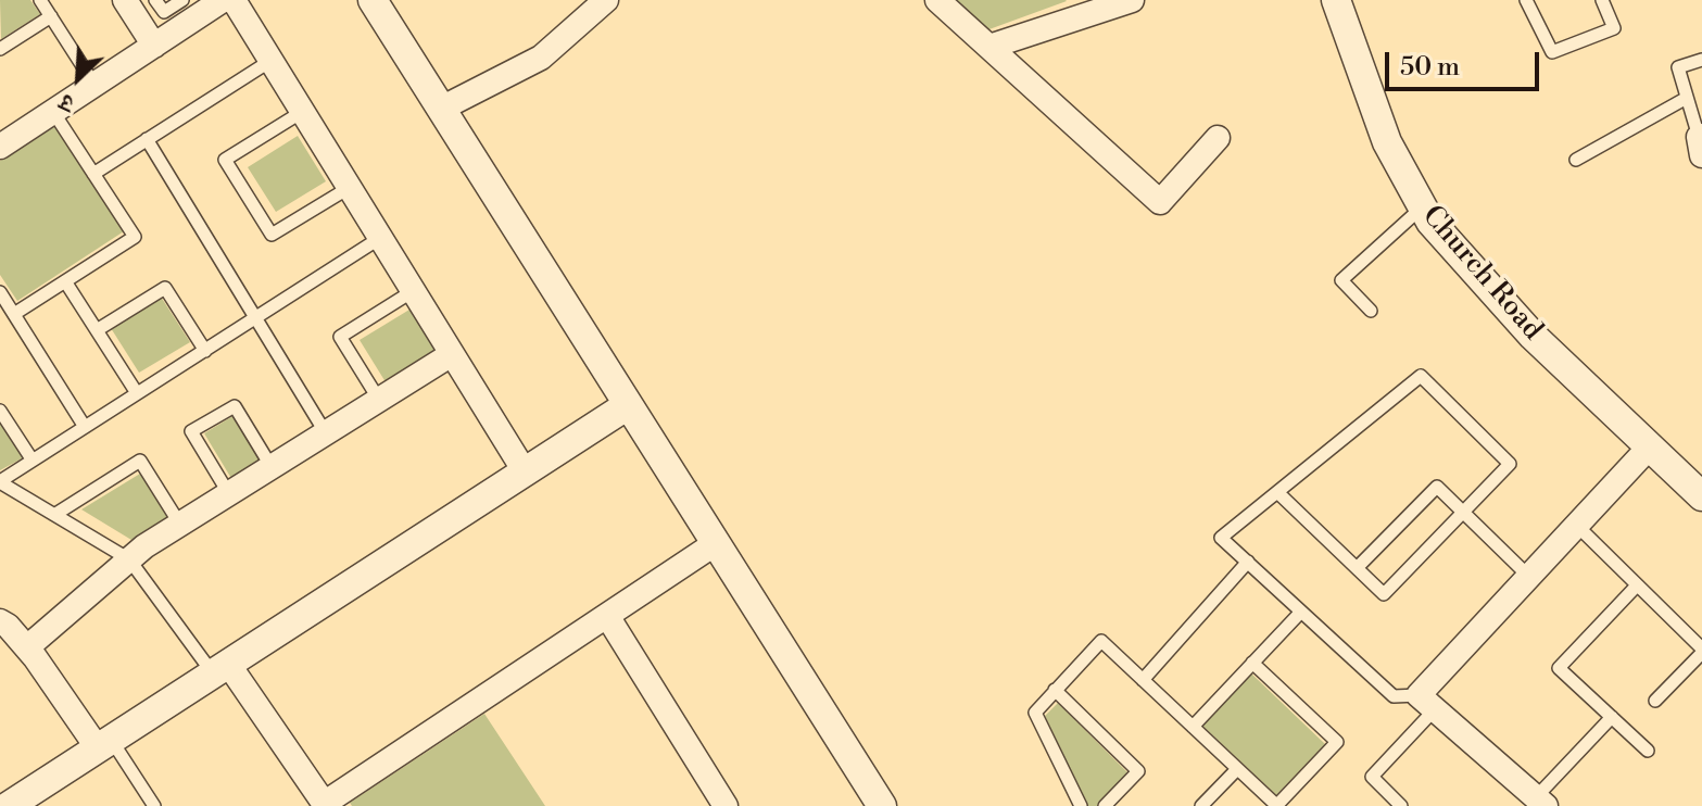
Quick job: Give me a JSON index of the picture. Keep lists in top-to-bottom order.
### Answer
{
  "streets": {
    "street": ["Church Road"]
  },
  "scale_bar": "50 m",
  "north": "bottom left"
}
